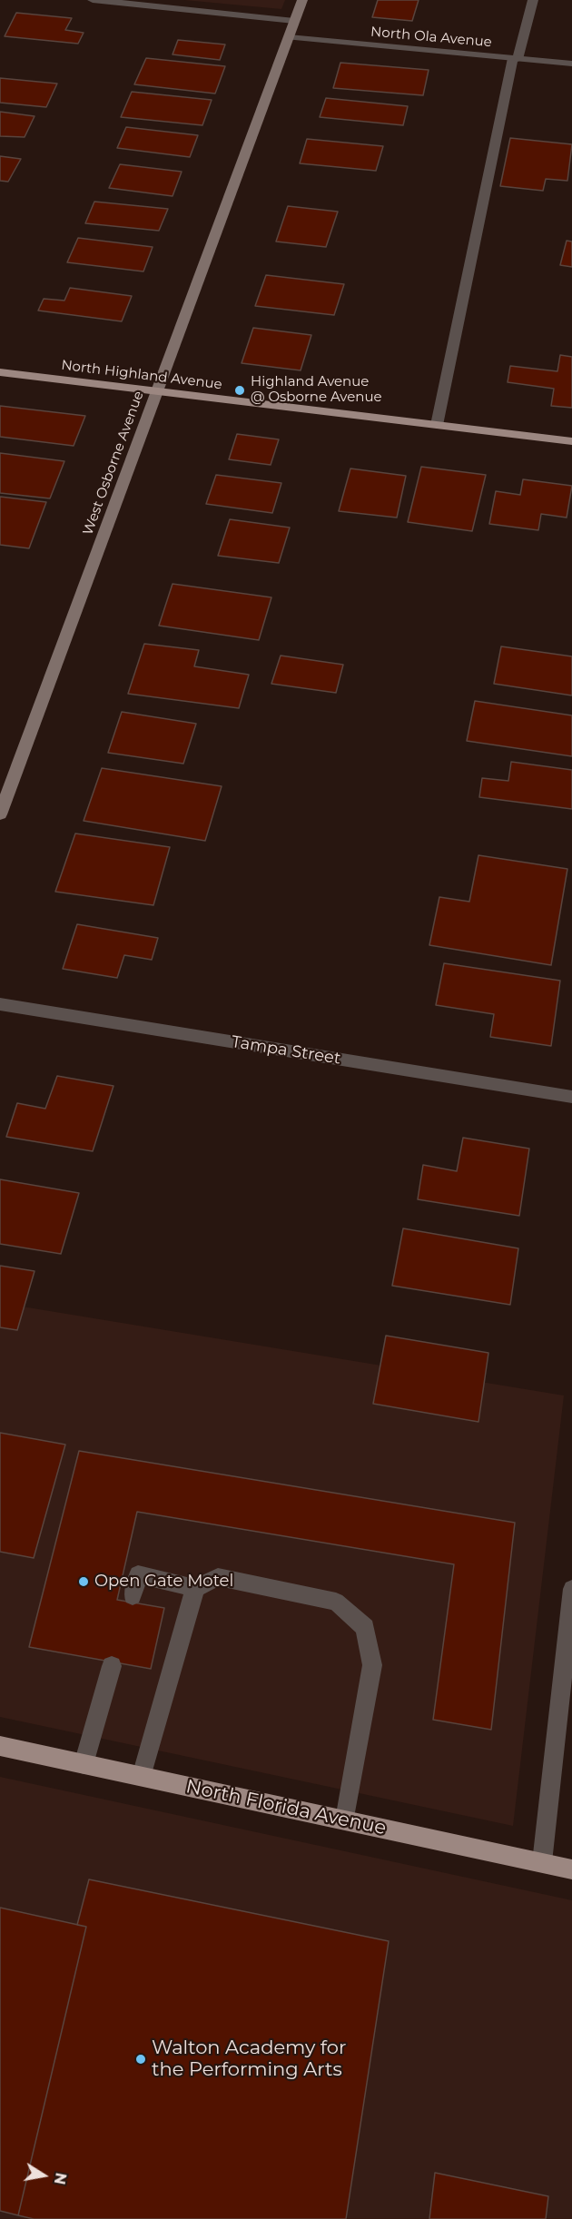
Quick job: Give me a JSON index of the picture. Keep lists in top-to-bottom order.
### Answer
{
  "streets": {
    "main road": ["North Highland Avenue", "North Florida Avenue"],
    "street": ["North Ola Avenue", "West Osborne Avenue", "Tampa Street"]
  },
  "crossings": [
    ["North Ola Avenue", "West Osborne Avenue"],
    ["North Highland Avenue", "West Osborne Avenue"]
  ],
  "places": ["Highland Avenue @ Osborne Avenue", "Open Gate Motel", "Walton Academy for the Performing Arts"],
  "north": "right"
}
